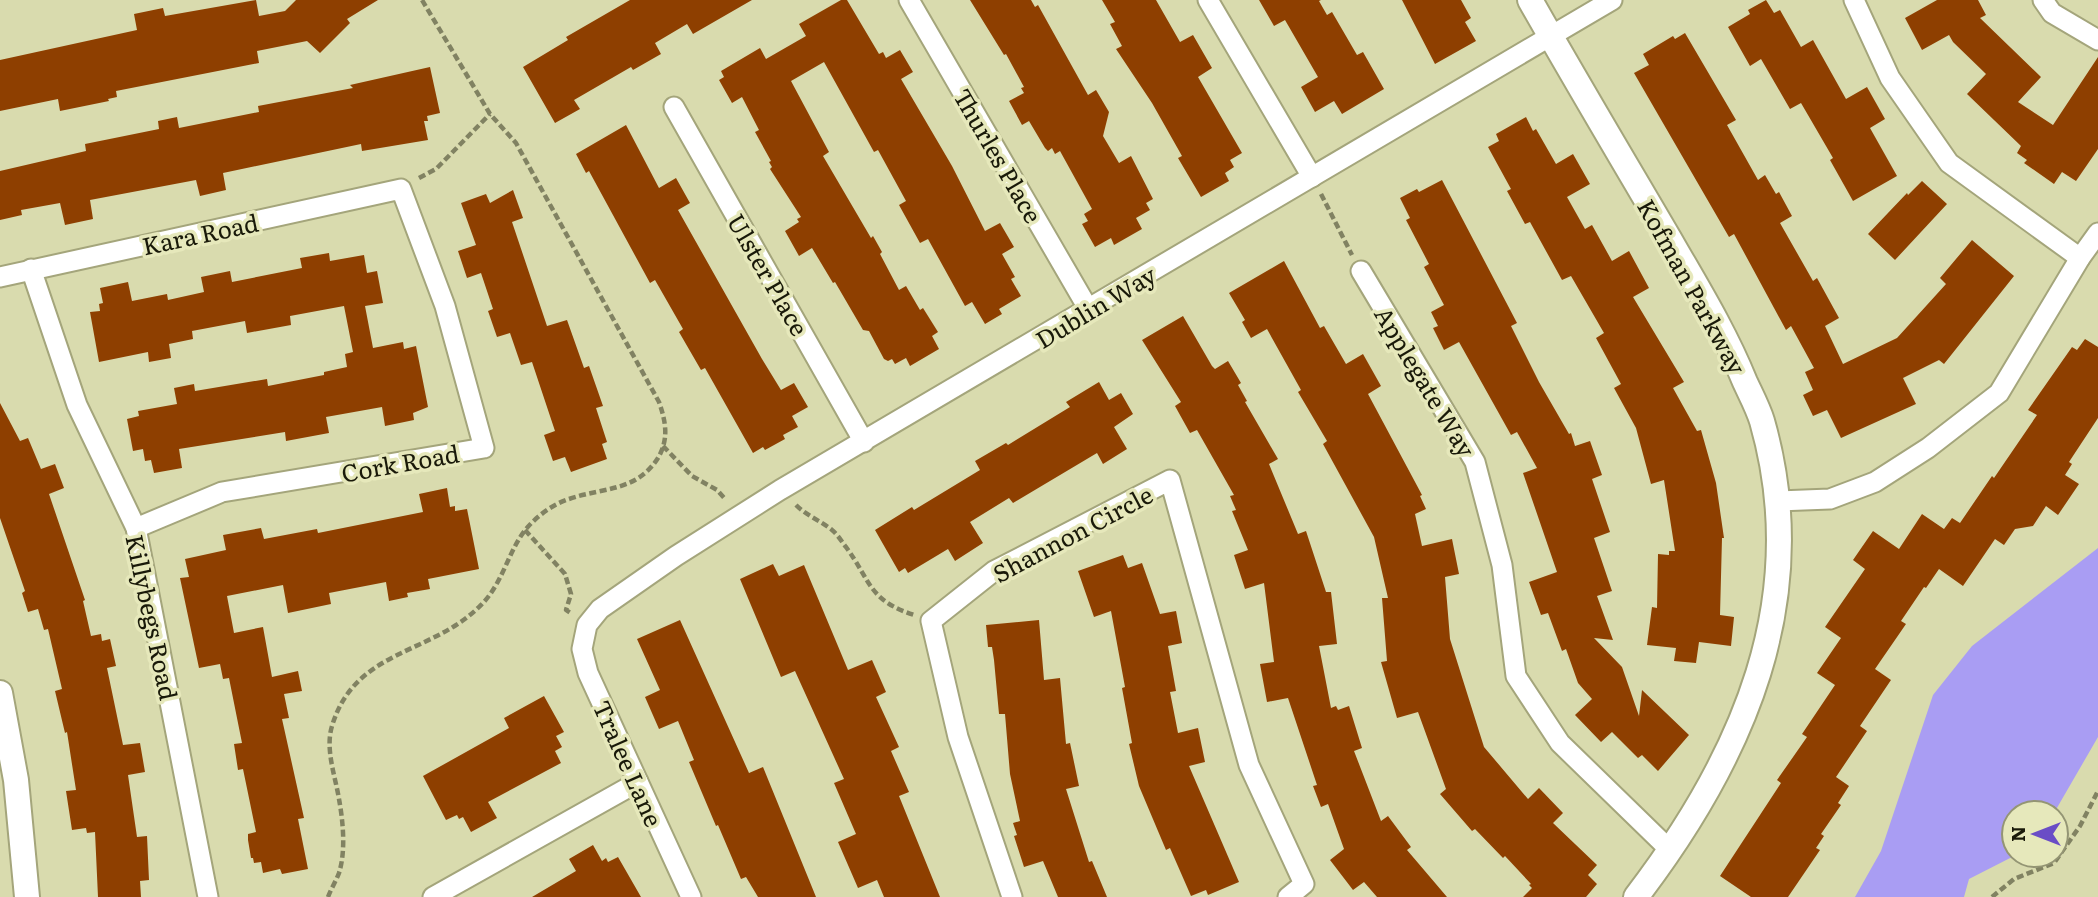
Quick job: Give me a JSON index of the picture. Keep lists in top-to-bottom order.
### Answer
{
  "streets": {
    "street": [
      "Thurles Place",
      "Kara Road",
      "Ulster Place",
      "Kofman Parkway",
      "Dublin Way",
      "Applegate Way",
      "Cork Road",
      "Shannon Circle",
      "Killybegs Road",
      "Tralee Lane"
    ]
  },
  "crossings": [
    ["Thurles Place", "Dublin Way"],
    ["Kara Road", "Cork Road"],
    ["Kara Road", "Killybegs Road"],
    ["Ulster Place", "Dublin Way"],
    ["Kofman Parkway", "Dublin Way"],
    ["Kofman Parkway", "Applegate Way"],
    ["Dublin Way", "Tralee Lane"],
    ["Cork Road", "Killybegs Road"]
  ],
  "north": "left"
}
